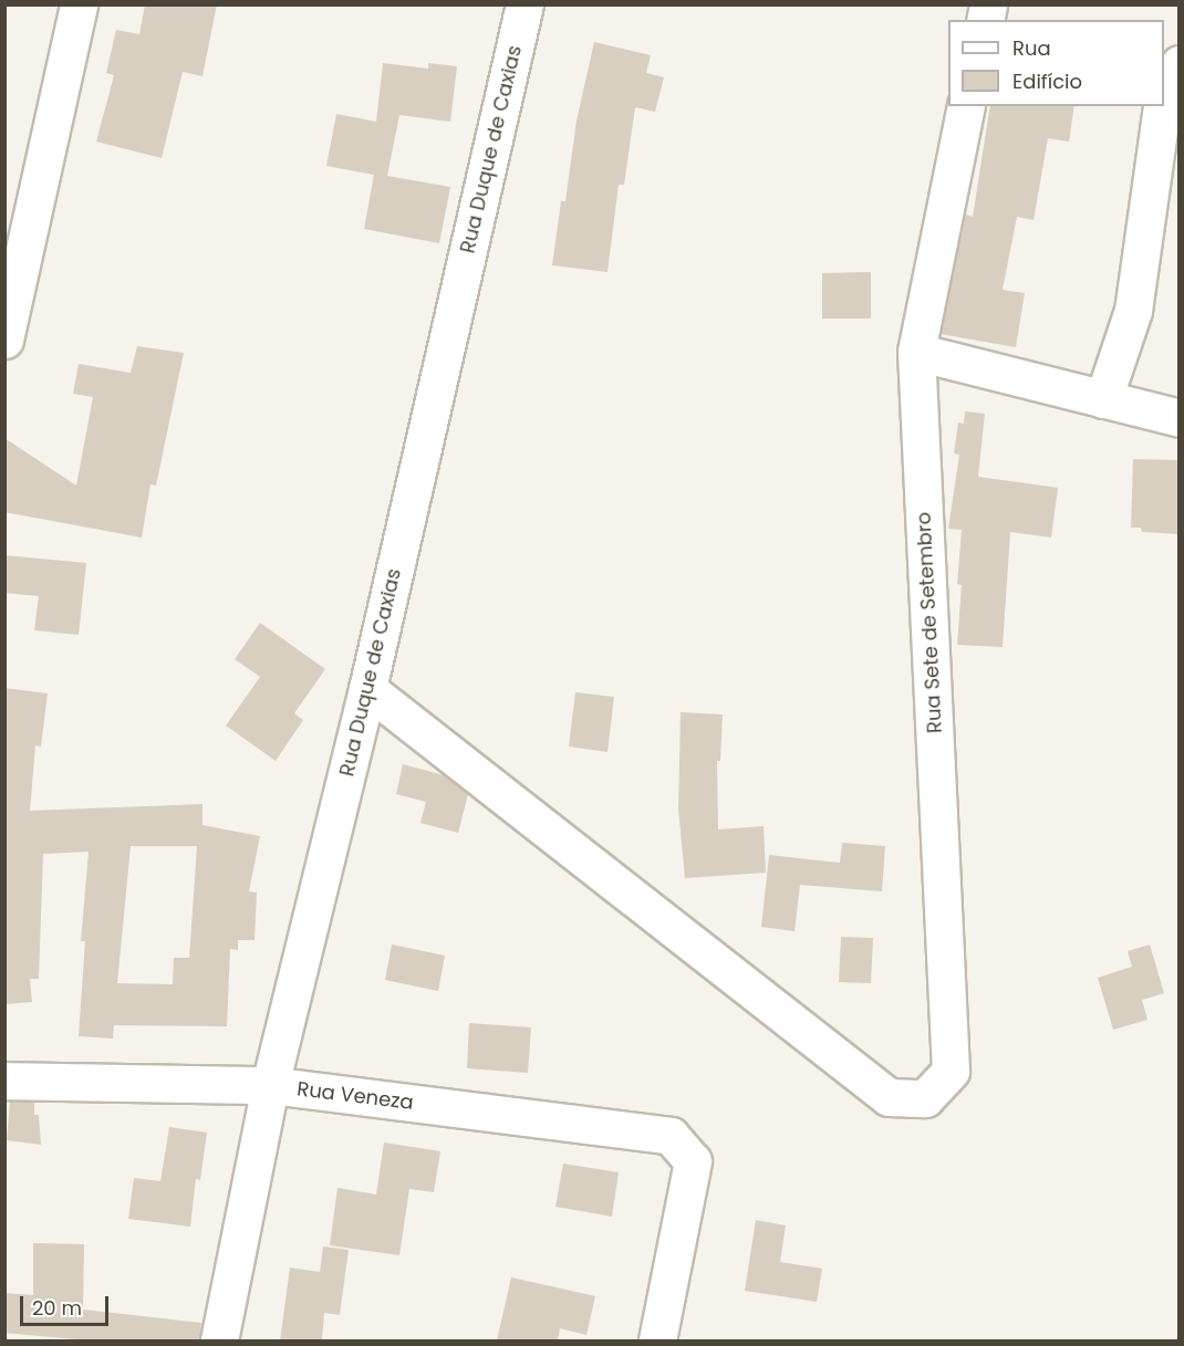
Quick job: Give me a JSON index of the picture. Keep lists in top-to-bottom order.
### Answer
{
  "streets": {
    "street": ["Rua Duque de Caxias", "Rua Sete de Setembro", "Rua Veneza"]
  },
  "crossings": [
    ["Rua Duque de Caxias", "Rua Sete de Setembro"],
    ["Rua Duque de Caxias", "Rua Veneza"]
  ],
  "legend": ["Rua", "Edifício"],
  "scale_bar": "20 m"
}
